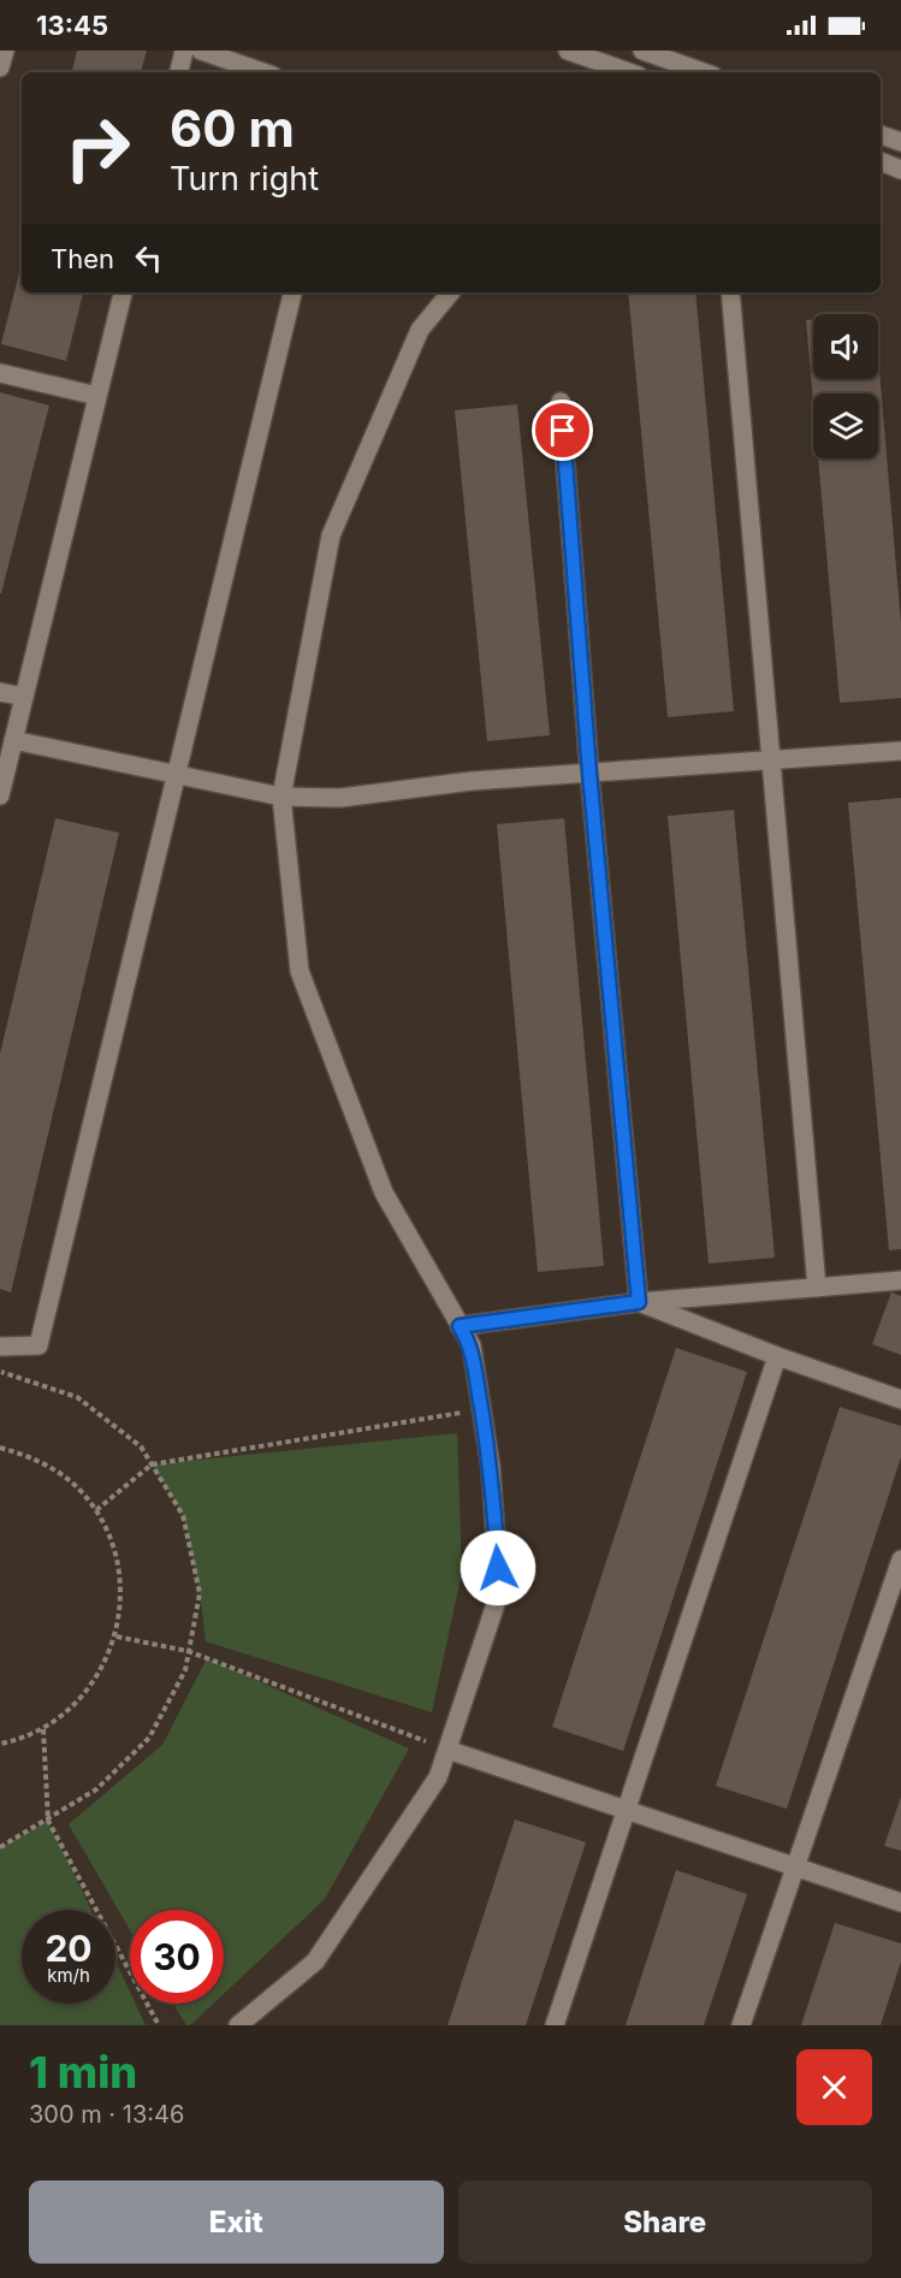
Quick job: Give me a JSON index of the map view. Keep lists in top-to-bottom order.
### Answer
{
  "page": {
    "status": "13:45",
    "turn": ["60 m", "Turn right"],
    "then": "Then",
    "speed": "20 km/h",
    "limit": "30",
    "heading": ["1 min", "300 m · 13:46"],
    "buttons": ["Exit", "Share"]
  }
}
